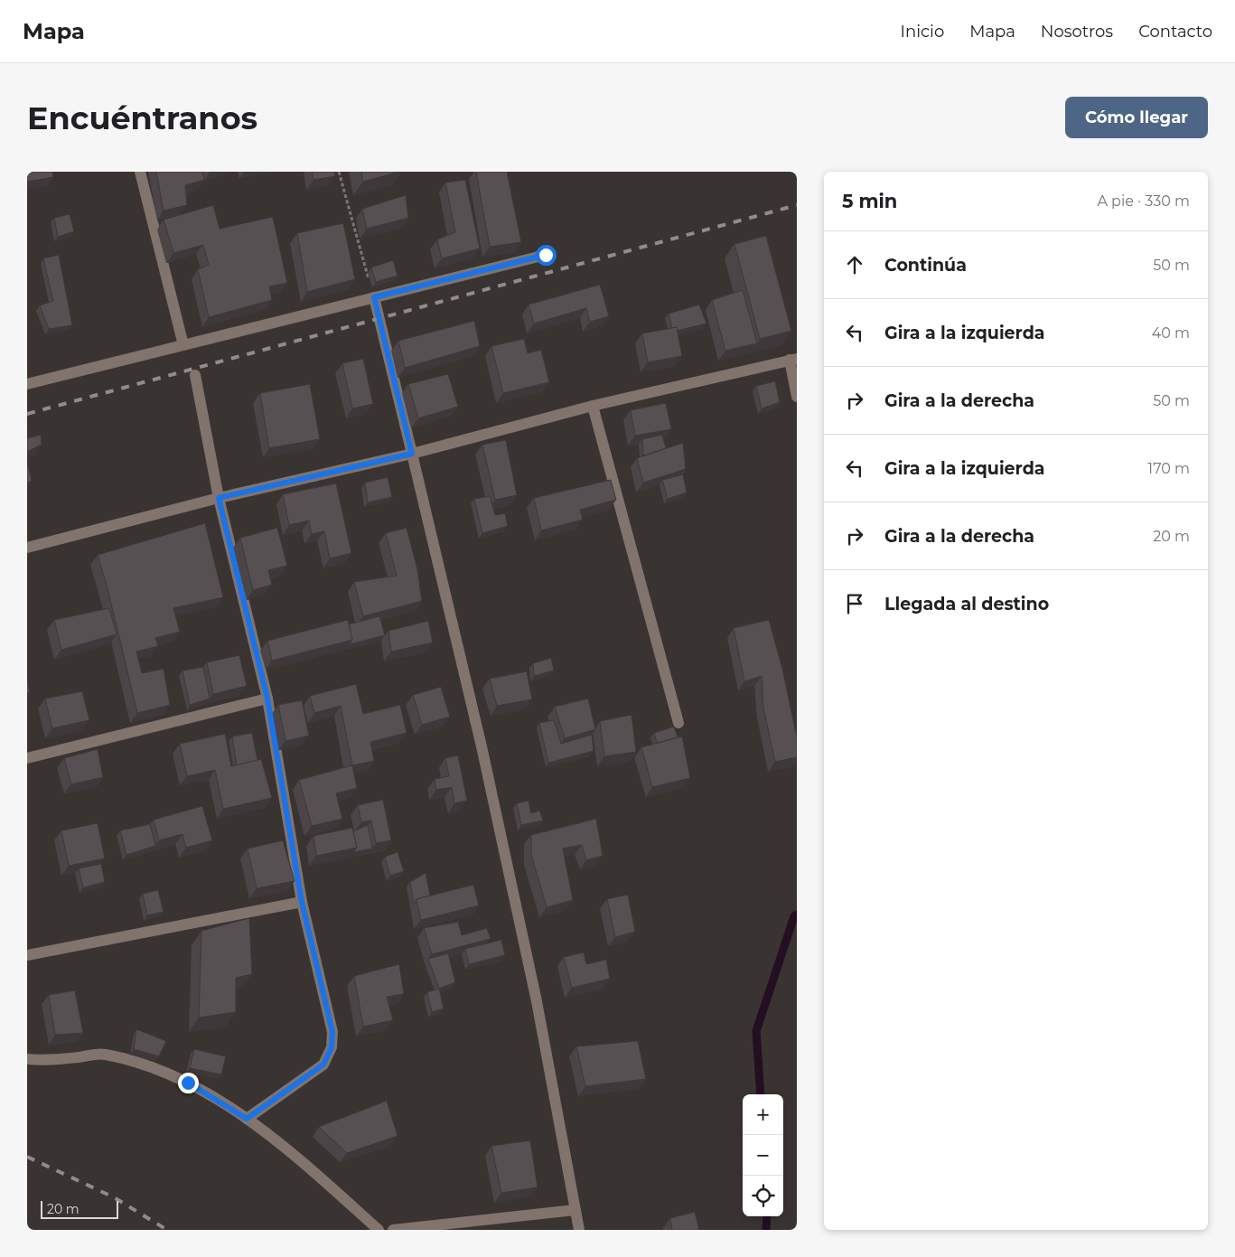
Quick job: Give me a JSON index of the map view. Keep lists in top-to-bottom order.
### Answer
{
  "scale_bar": "20 m",
  "page": {
    "header": "Mapa",
    "nav": [
      "Inicio",
      "Mapa",
      "Nosotros",
      "Contacto"
    ],
    "buttons": "Cómo llegar",
    "title": "Encuéntranos",
    "heading": ["5 min", "A pie · 330 m"],
    "list": [
      ["Continúa", "50 m"],
      ["Gira a la izquierda", "40 m"],
      ["Gira a la derecha", "50 m"],
      ["Gira a la izquierda", "170 m"],
      ["Gira a la derecha", "20 m"],
      "Llegada al destino"
    ],
    "map_buttons": ["+", "−"],
    "scale": "20 m"
  }
}
